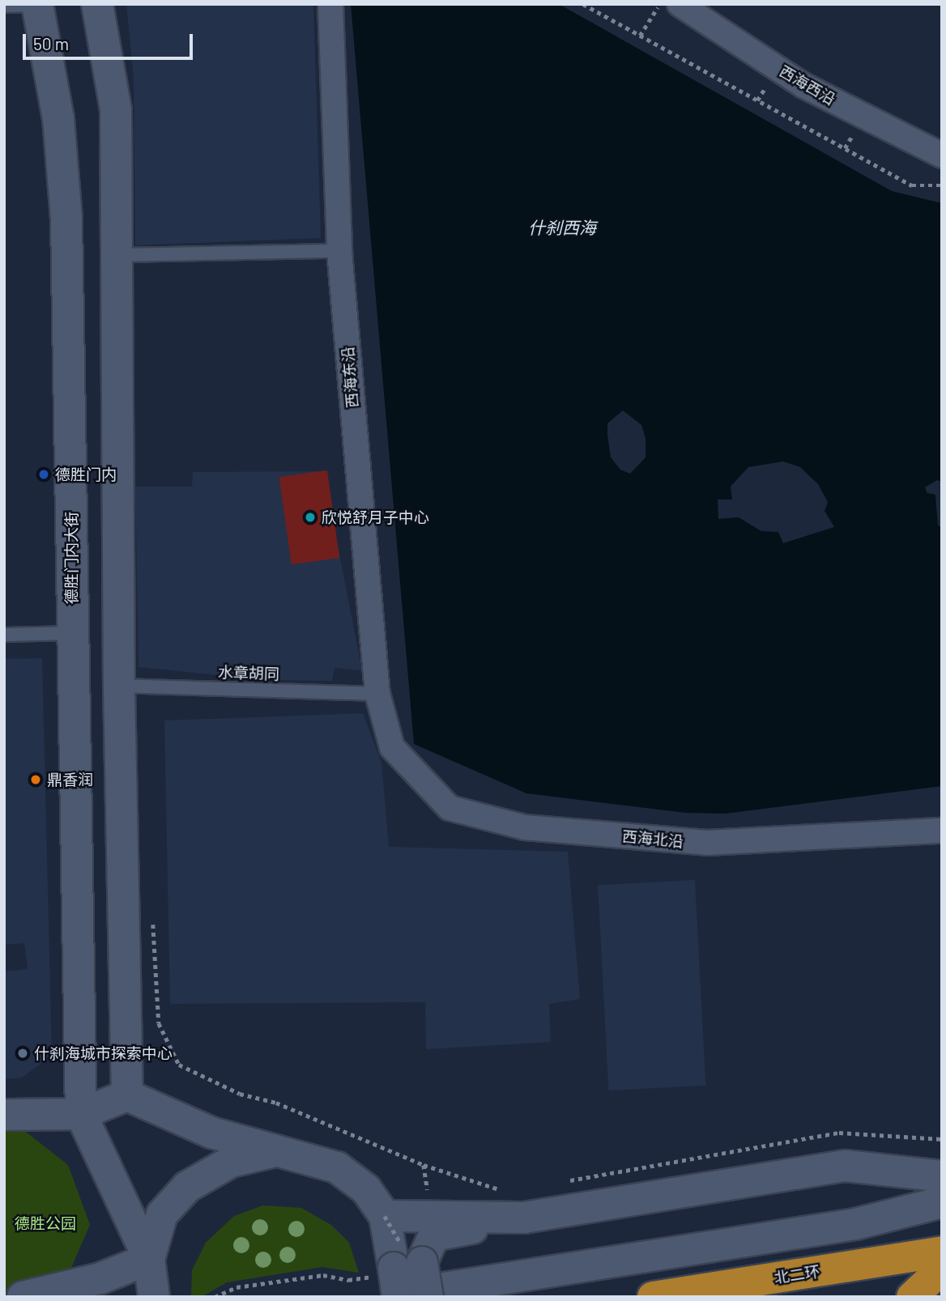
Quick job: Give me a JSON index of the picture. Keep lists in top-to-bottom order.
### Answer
{
  "streets": {
    "highway": ["北二环"],
    "main road": ["德胜门内大街"],
    "street": ["西海西沿", "西海东沿", "西海北沿"],
    "lane": ["水章胡同"]
  },
  "crossings": [
    ["西海东沿", "水章胡同"],
    ["西海东沿", "西海北沿"]
  ],
  "water": ["什刹西海"],
  "parks": ["德胜公园"],
  "places": [
    "德胜门内",
    "欣悦舒月子中心",
    "鼎香润",
    "什刹海城市探索中心"
  ],
  "scale_bar": "50 m"
}
